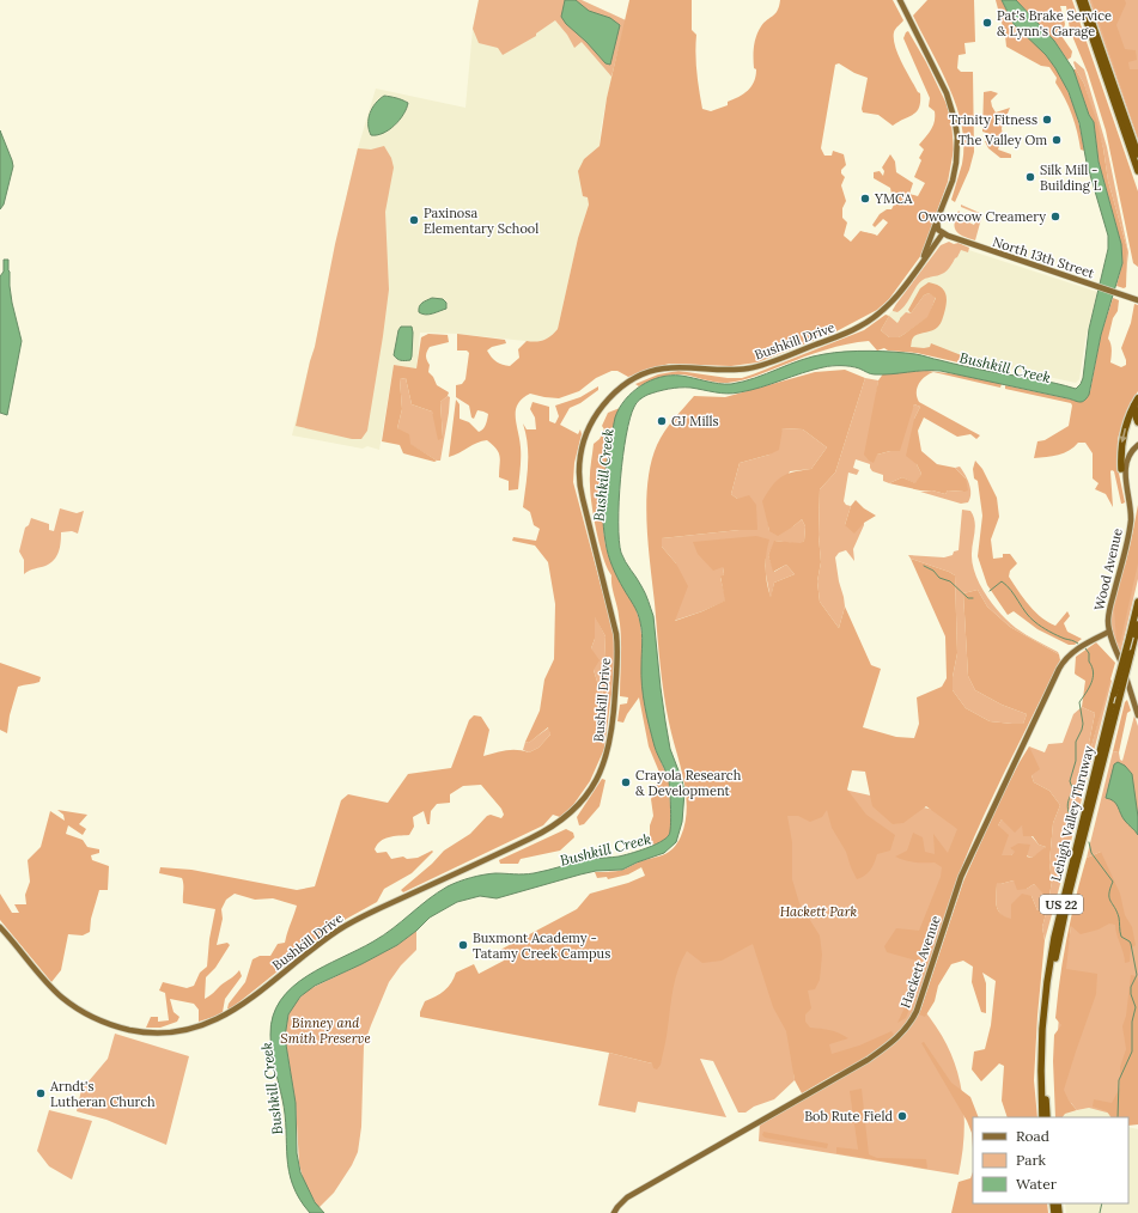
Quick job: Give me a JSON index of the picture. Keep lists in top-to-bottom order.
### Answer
{
  "streets": {
    "highway": ["Lehigh Valley Thruway", "US 22"],
    "main road": [
      "North 13th Street",
      "Bushkill Drive",
      "Wood Avenue",
      "Hackett Avenue"
    ]
  },
  "crossings": [
    ["North 13th Street", "Bushkill Drive"],
    ["Wood Avenue", "Hackett Avenue"]
  ],
  "water": ["Bushkill Creek"],
  "parks": ["Hackett Park", "Binney and Smith Preserve"],
  "places": [
    "Pat's Brake Service & Lynn's Garage",
    "Trinity Fitness",
    "The Valley Om",
    "Silk Mill - Building L",
    "YMCA",
    "Owowcow Creamery",
    "Paxinosa Elementary School",
    "GJ Mills",
    "Crayola Research & Development",
    "Buxmont Academy - Tatamy Creek Campus",
    "Arndt's Lutheran Church",
    "Bob Rute Field"
  ],
  "legend": ["Road", "Park", "Water"]
}
